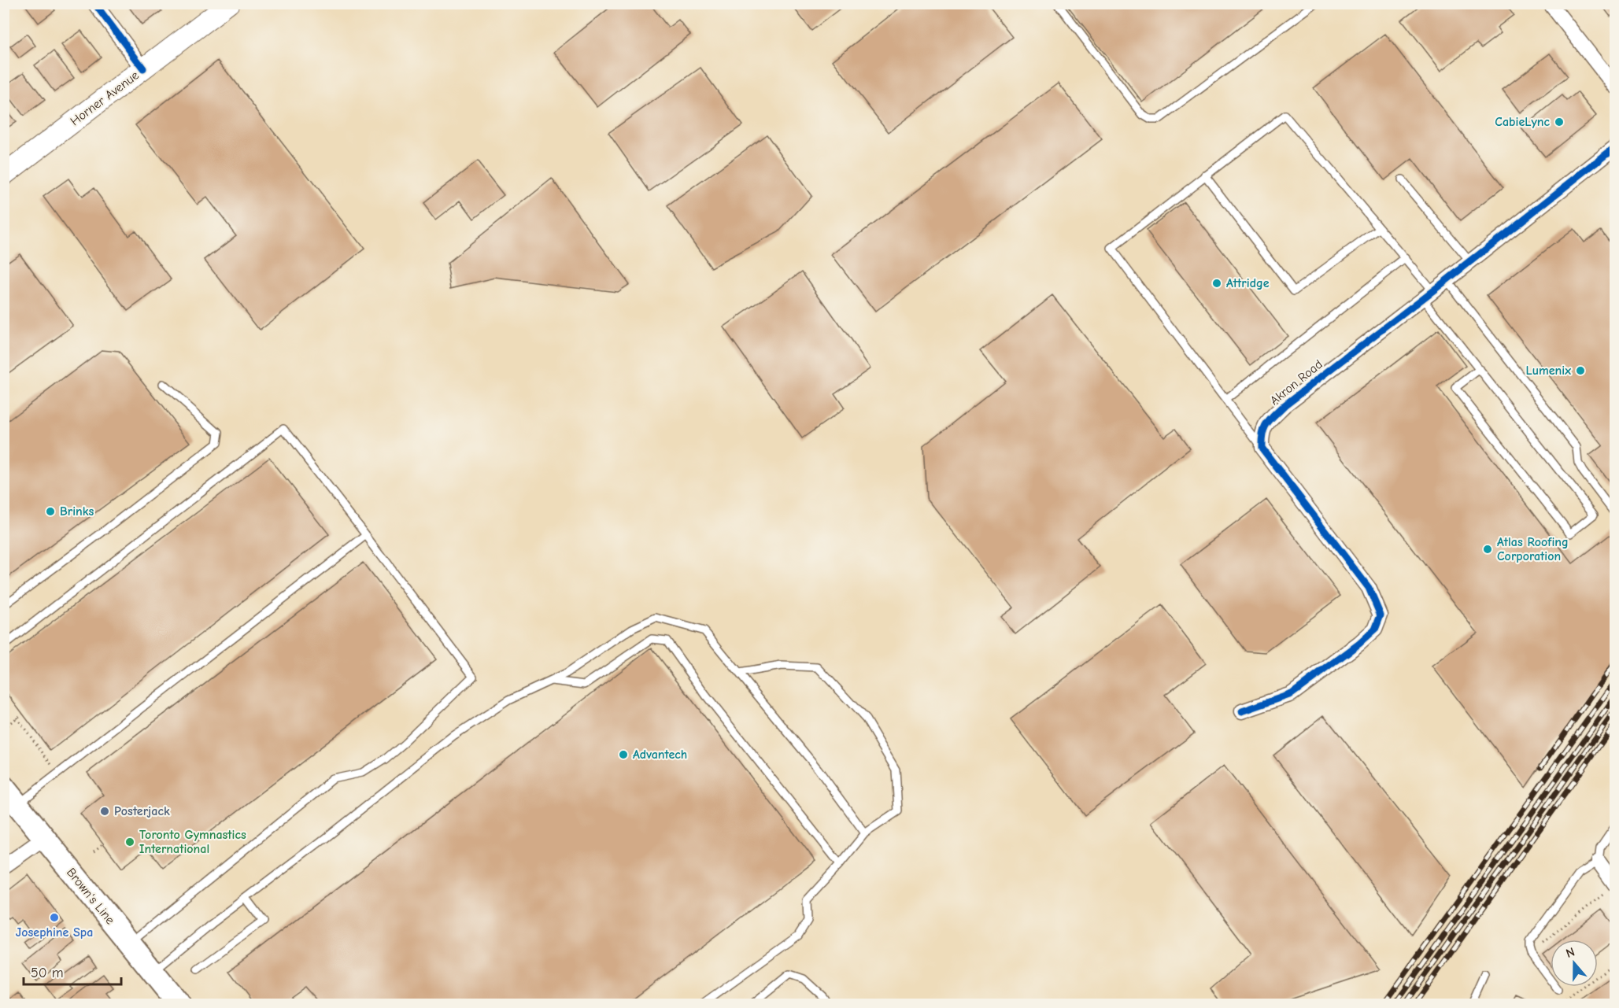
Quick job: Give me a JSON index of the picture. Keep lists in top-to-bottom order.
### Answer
{
  "streets": {
    "main road": ["Horner Avenue", "Brown's Line"],
    "street": ["Akron Road"]
  },
  "places": [
    "CabieLync",
    "Attridge",
    "Lumenix",
    "Brinks",
    "Atlas Roofing Corporation",
    "Advantech",
    "Posterjack",
    "Toronto Gymnastics International",
    "Josephine Spa"
  ],
  "scale_bar": "50 m",
  "north": "top"
}
